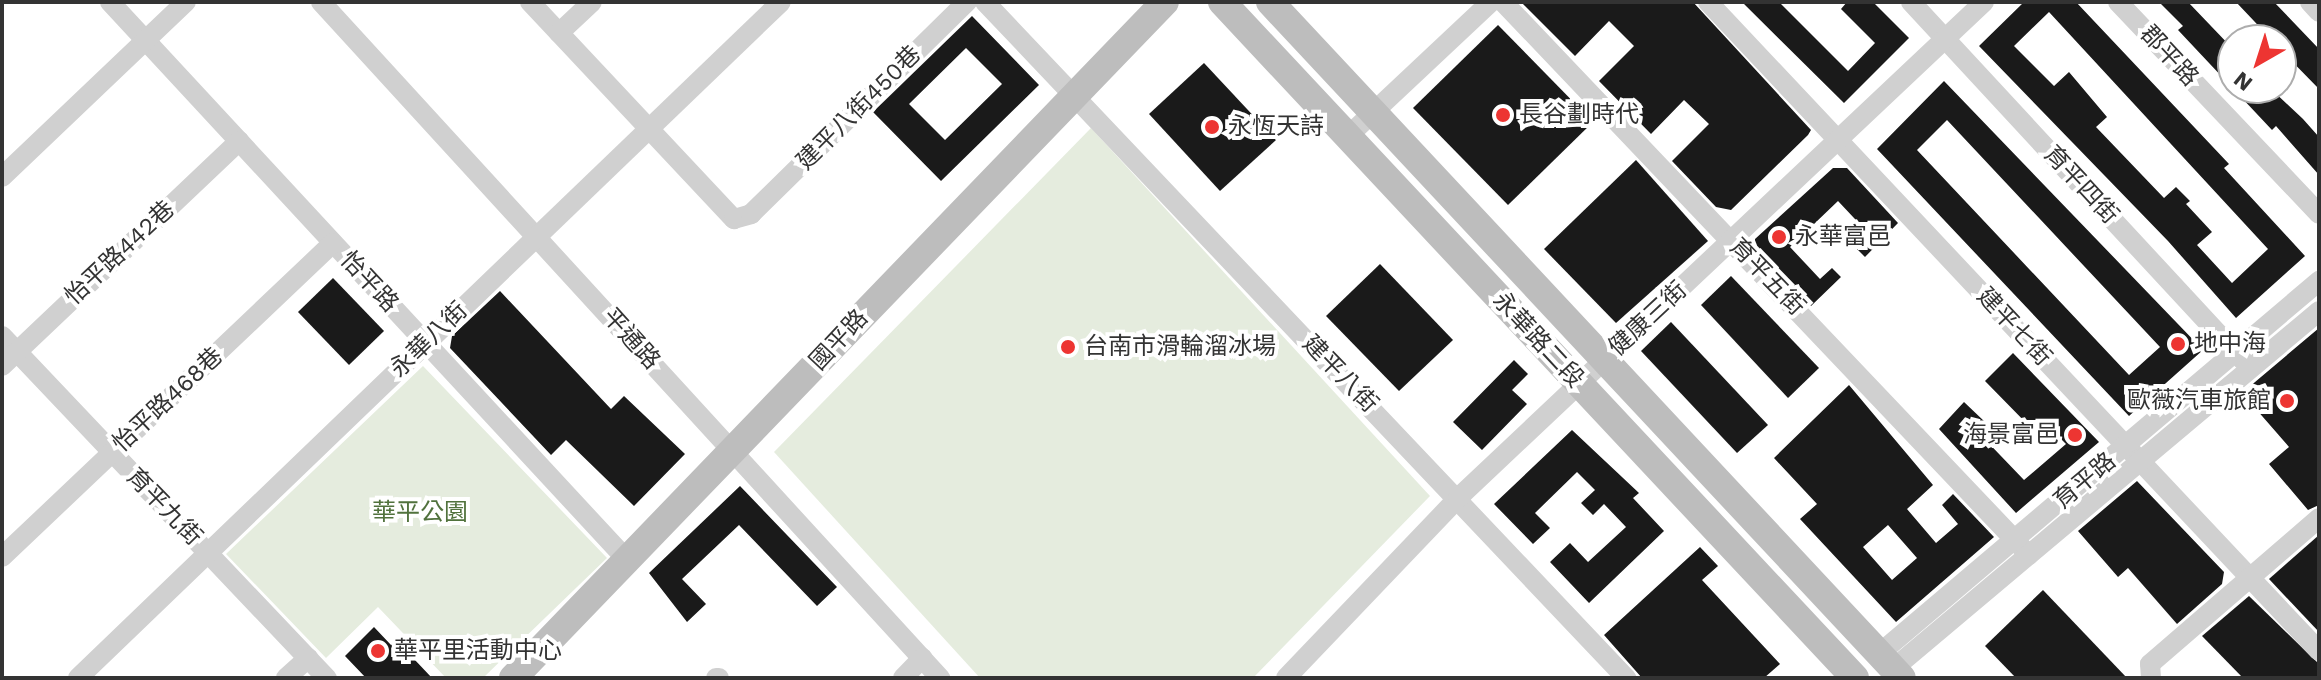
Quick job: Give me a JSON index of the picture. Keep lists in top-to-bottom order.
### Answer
{
  "streets": {
    "street": [
      "郡平路",
      "建平八街450巷",
      "育平四街",
      "怡平路442巷",
      "育平五街",
      "怡平路",
      "健康三街",
      "建平七街",
      "平通路",
      "永華八街",
      "國平路",
      "永華路二段",
      "建平八街",
      "怡平路468巷",
      "育平路",
      "育平九街"
    ]
  },
  "crossings": [
    ["建平八街450巷", "永華八街"],
    ["育平四街", "健康三街"],
    ["育平四街", "育平路"],
    ["怡平路442巷", "怡平路"],
    ["怡平路442巷", "育平九街"],
    ["育平五街", "健康三街"],
    ["育平五街", "育平路"],
    ["怡平路", "永華八街"],
    ["怡平路", "國平路"],
    ["怡平路", "怡平路468巷"],
    ["健康三街", "建平七街"],
    ["健康三街", "永華路二段"],
    ["健康三街", "建平八街"],
    ["建平七街", "育平路"],
    ["平通路", "永華八街"],
    ["平通路", "國平路"],
    ["永華八街", "育平九街"],
    ["國平路", "建平八街"],
    ["永華路二段", "育平路"],
    ["怡平路468巷", "育平九街"]
  ],
  "parks": ["華平公園"],
  "places": [
    "長谷劃時代",
    "永恆天詩",
    "永華富邑",
    "地中海",
    "台南市滑輪溜冰場",
    "歐薇汽車旅館",
    "海景富邑",
    "華平里活動中心"
  ],
  "north": "bottom left"
}
